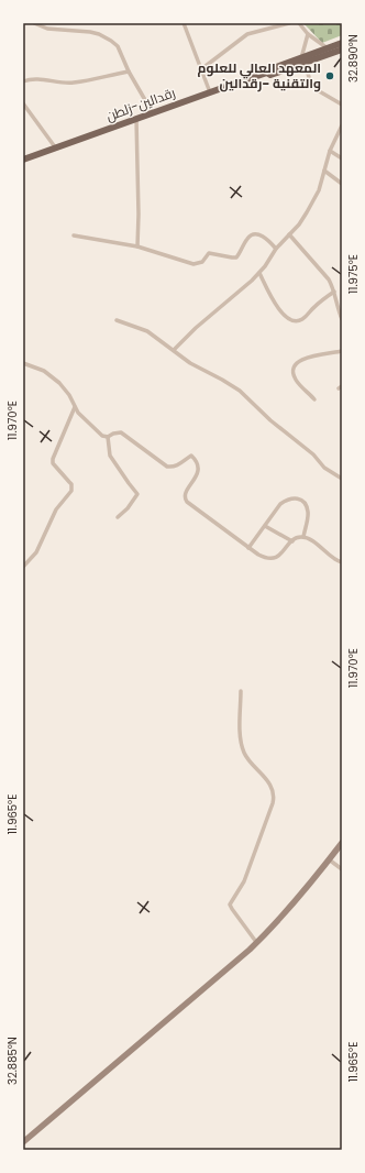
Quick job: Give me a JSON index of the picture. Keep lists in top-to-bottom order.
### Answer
{
  "streets": {
    "main road": ["رقدالين-زلطن"]
  },
  "places": ["المعهد العالي للعلوم والتقنية -رقدالين"],
  "coordinates": [
    "32.890°N",
    "11.975°E",
    "11.970°E",
    "11.965°E",
    "32.885°N"
  ]
}
